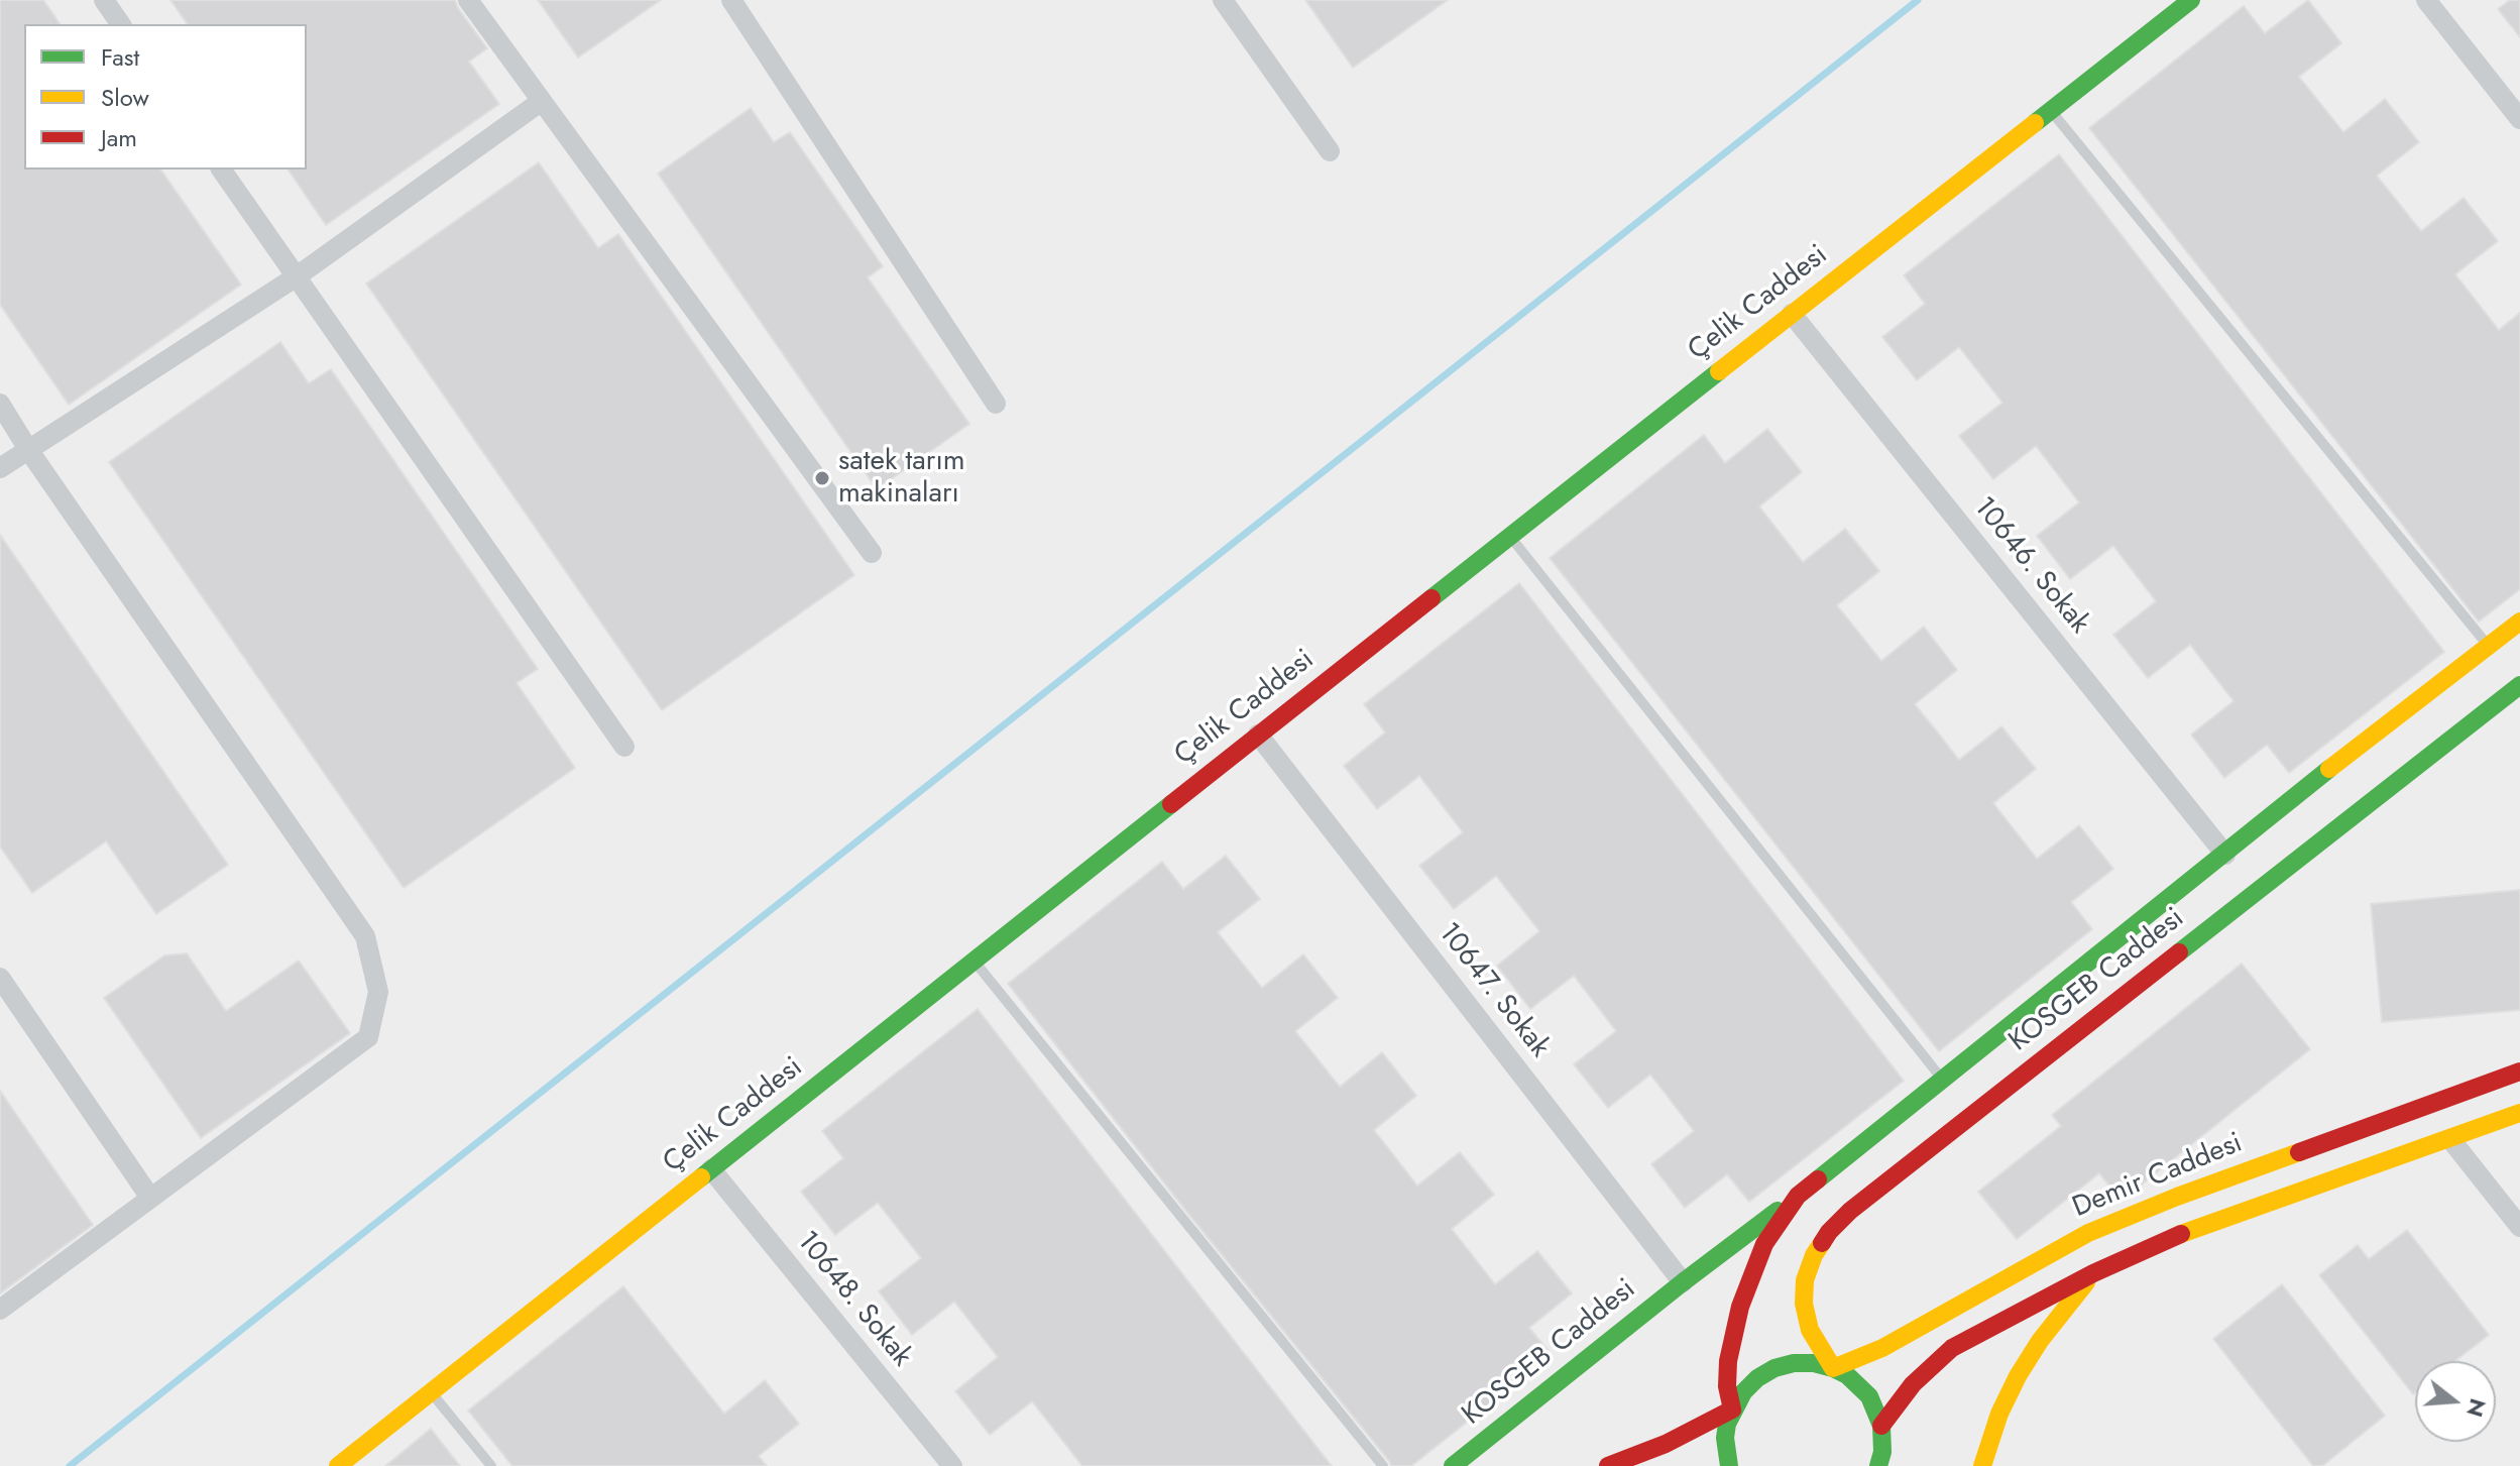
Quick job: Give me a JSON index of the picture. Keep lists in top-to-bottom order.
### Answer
{
  "streets": {
    "street": [
      "Çelik Caddesi",
      "10646. Sokak",
      "KOSGEB Caddesi",
      "10647. Sokak",
      "Demir Caddesi",
      "10648. Sokak"
    ]
  },
  "crossings": [
    ["Çelik Caddesi", "10646. Sokak"],
    ["Çelik Caddesi", "10647. Sokak"],
    ["Çelik Caddesi", "10648. Sokak"],
    ["10646. Sokak", "KOSGEB Caddesi"],
    ["KOSGEB Caddesi", "10647. Sokak"],
    ["KOSGEB Caddesi", "Demir Caddesi"]
  ],
  "places": ["satek tarım makinaları"],
  "legend": ["Fast", "Slow", "Jam"],
  "north": "right"
}
